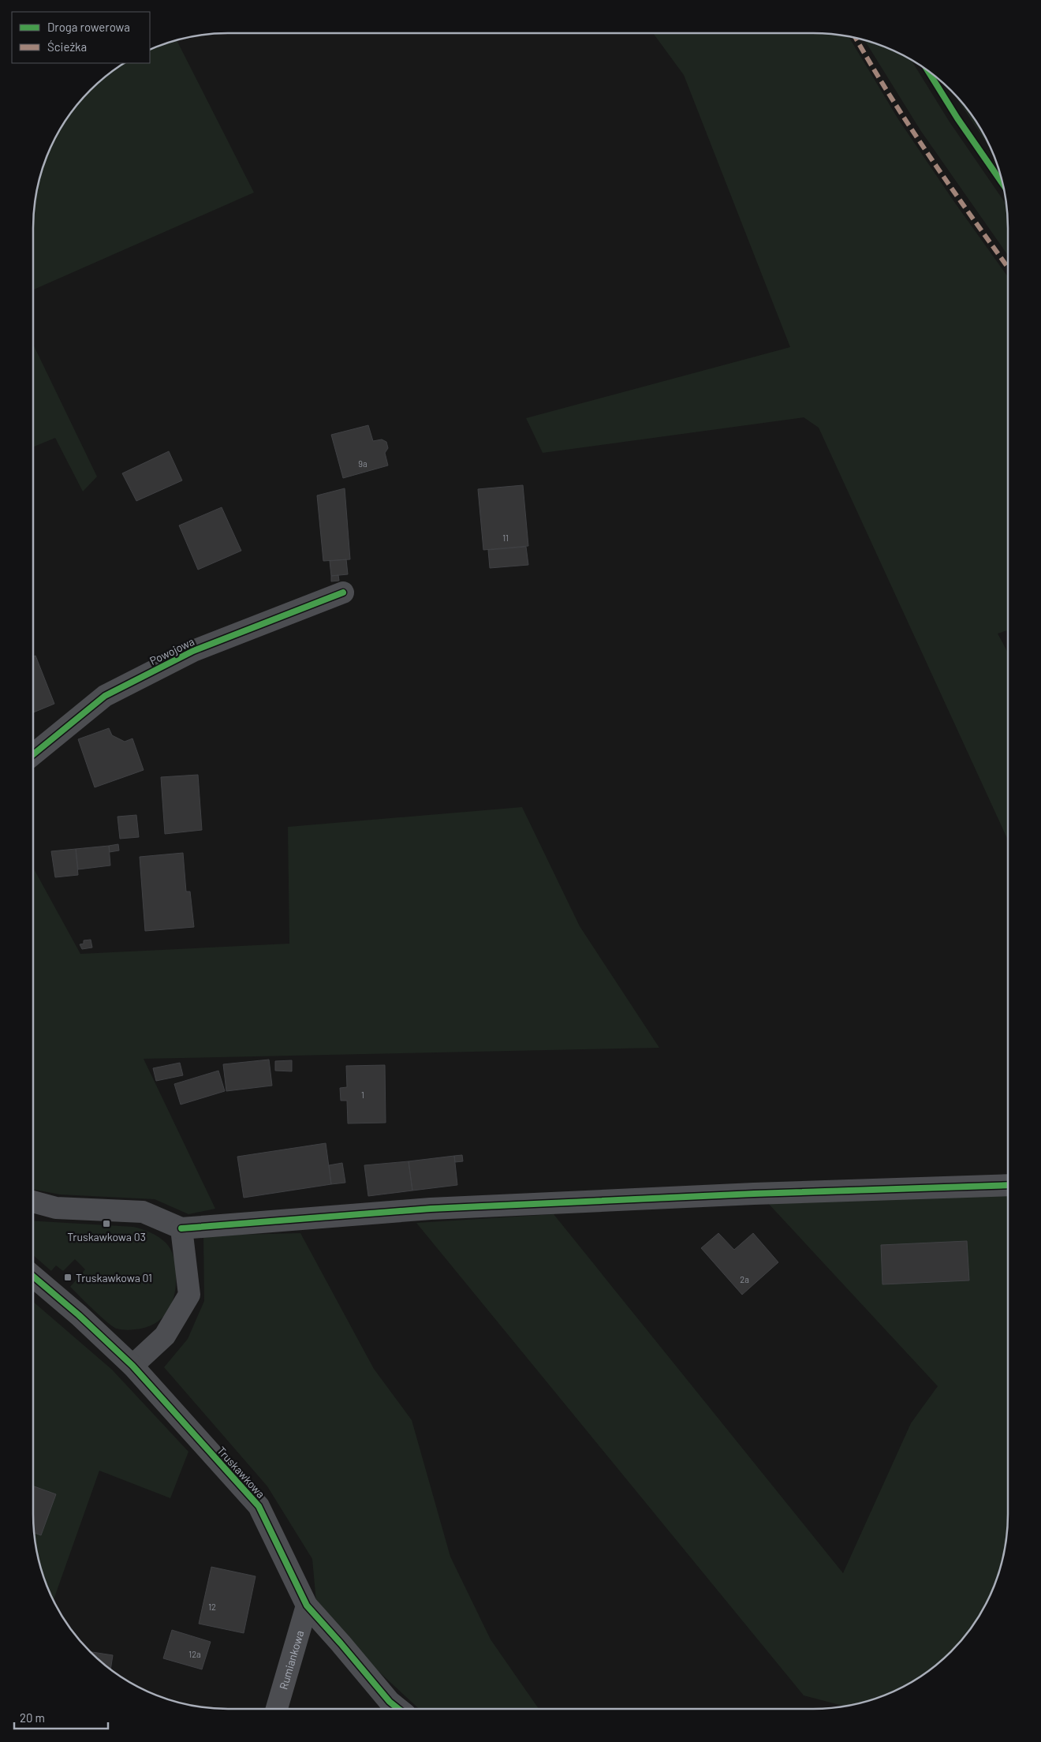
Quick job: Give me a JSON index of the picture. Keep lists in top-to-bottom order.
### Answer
{
  "streets": {
    "street": ["Powojowa", "Truskawkowa", "Rumiankowa"]
  },
  "crossings": [
    ["Truskawkowa", "Rumiankowa"]
  ],
  "places": {
    "transit": ["Truskawkowa 03", "Truskawkowa 01"]
  },
  "house_numbers": [
    "9a",
    "11",
    "1",
    "2a",
    "12",
    "12a"
  ],
  "legend": ["Droga rowerowa", "Ścieżka"],
  "scale_bar": "20 m"
}
